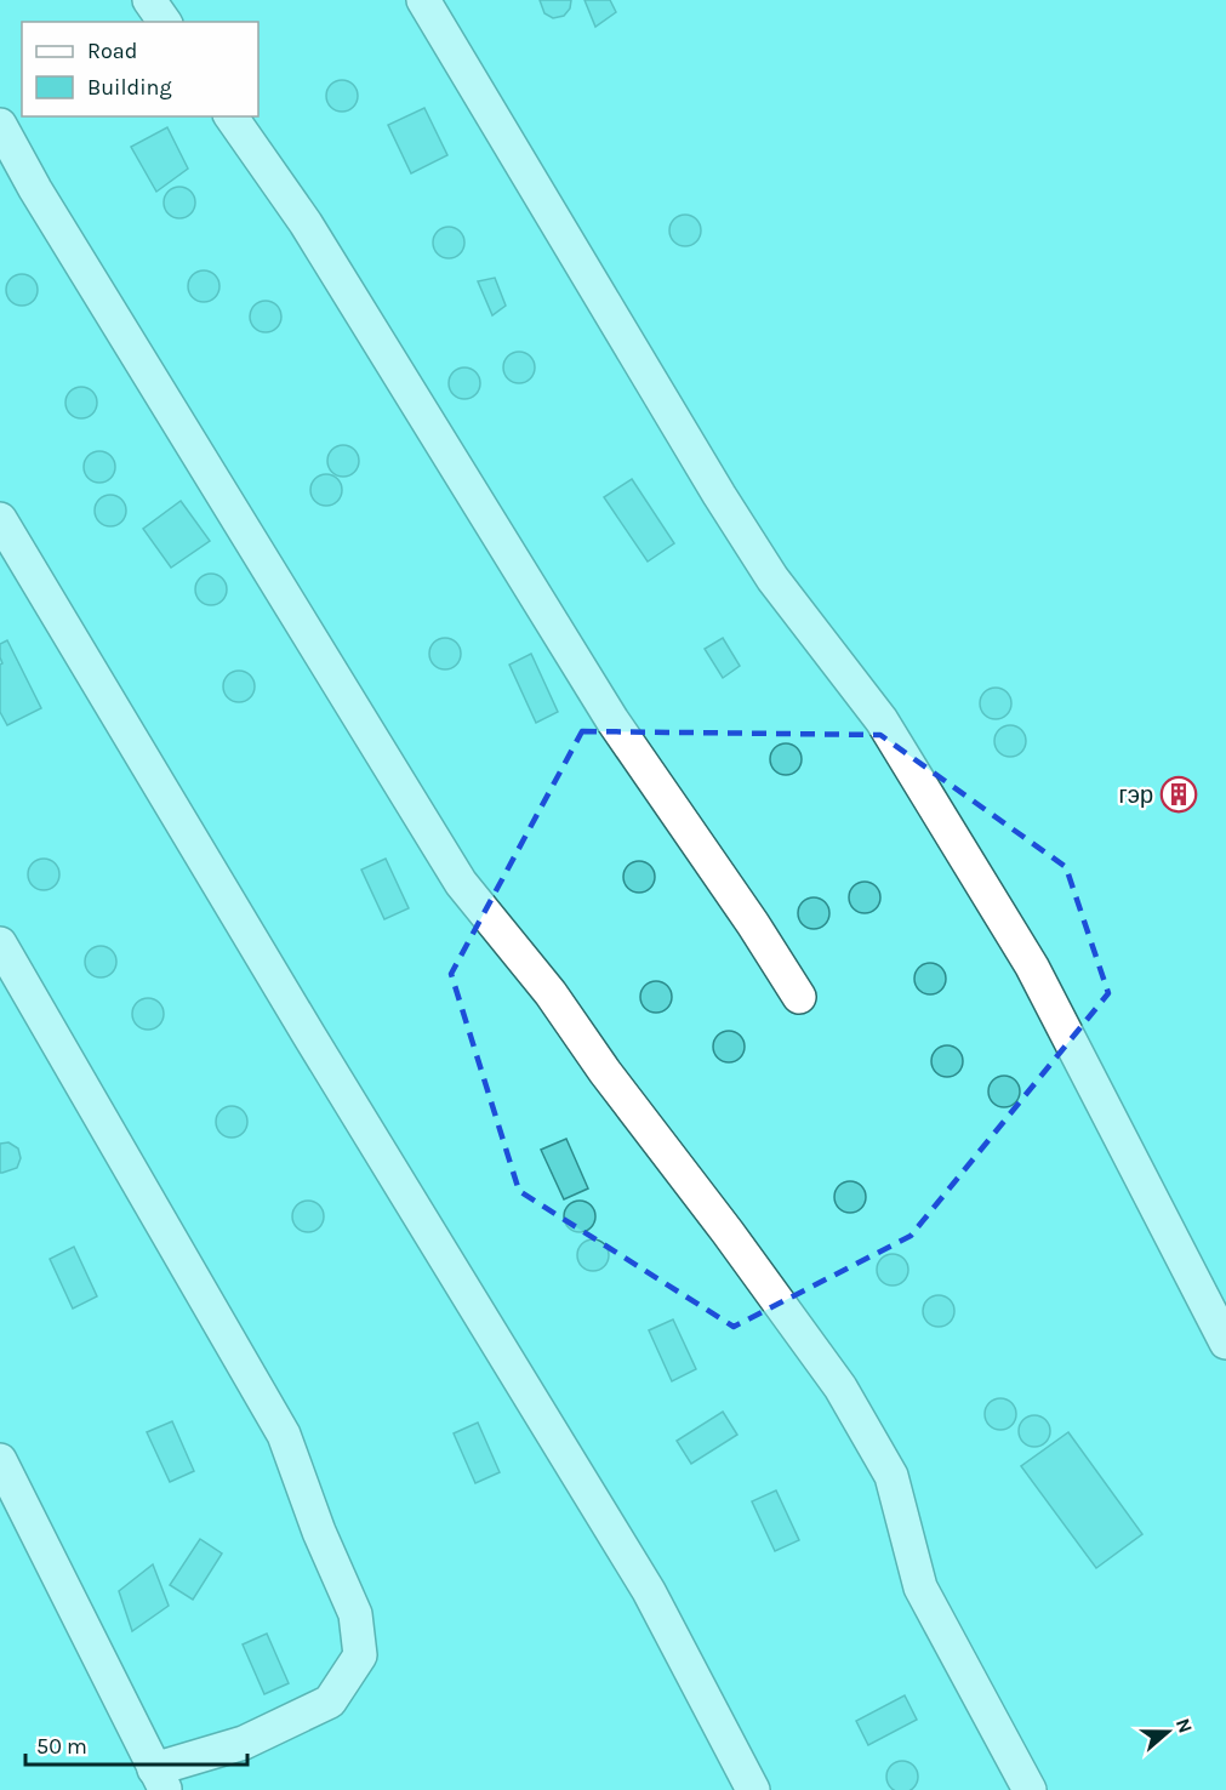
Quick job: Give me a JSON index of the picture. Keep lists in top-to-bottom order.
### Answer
{
  "places": {
    "building": ["гэр"]
  },
  "legend": ["Road", "Building"],
  "scale_bar": "50 m",
  "north": "right"
}
